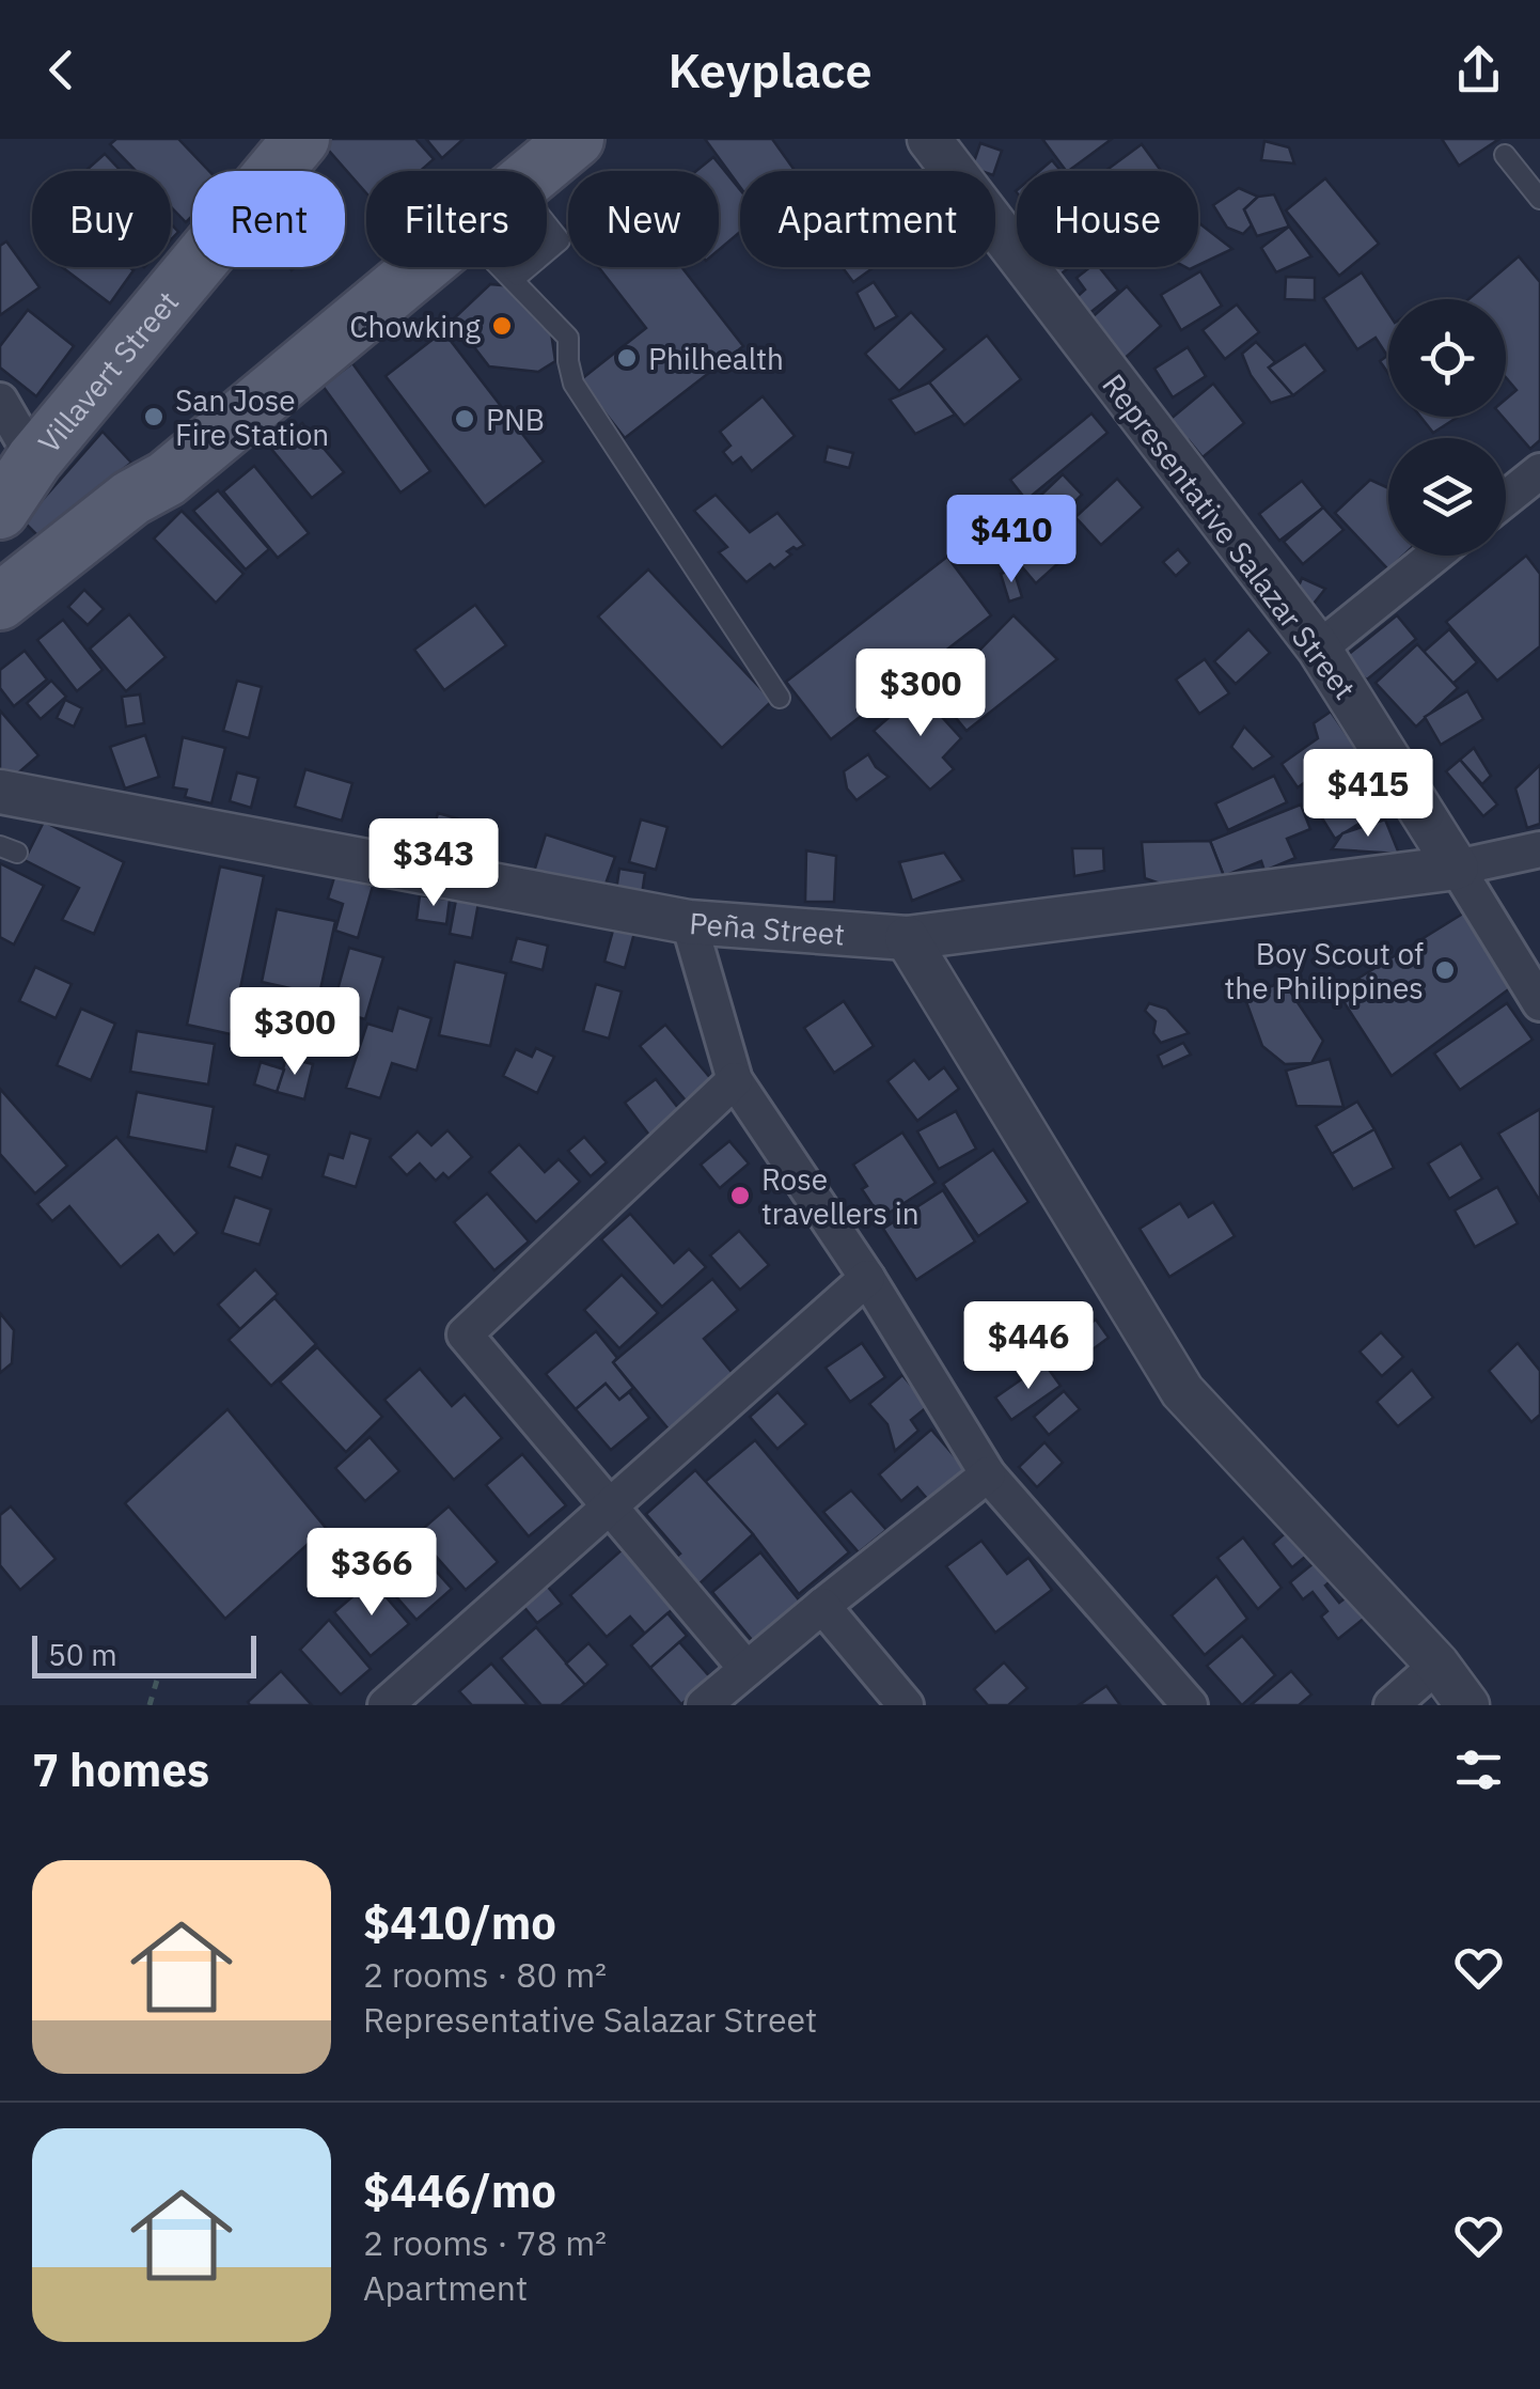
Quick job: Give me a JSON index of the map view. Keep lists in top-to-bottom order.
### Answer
{
  "streets": {
    "main road": ["Villavert Street"],
    "street": ["Representative Salazar Street", "Peña Street"]
  },
  "crossings": [
    ["Representative Salazar Street", "Peña Street"]
  ],
  "places": [
    "Chowking",
    "Philhealth",
    "San Jose Fire Station",
    "PNB",
    "Boy Scout of the Philippines",
    "Rose travellers in"
  ],
  "scale_bar": "50 m",
  "page": {
    "header": "Keyplace",
    "chip": [
      "Buy",
      "Rent",
      "Filters",
      "New",
      "Apartment",
      "House"
    ],
    "price": [
      "$410",
      "$300",
      "$415",
      "$343",
      "$300",
      "$446",
      "$366"
    ],
    "scale": "50 m",
    "heading": "7 homes",
    "list": [
      {
        "name": "$410/mo",
        "note": "2 rooms · 80 m² · Representative Salazar Street"
      },
      {
        "name": "$446/mo",
        "note": "2 rooms · 78 m² · Apartment"
      }
    ]
  }
}
